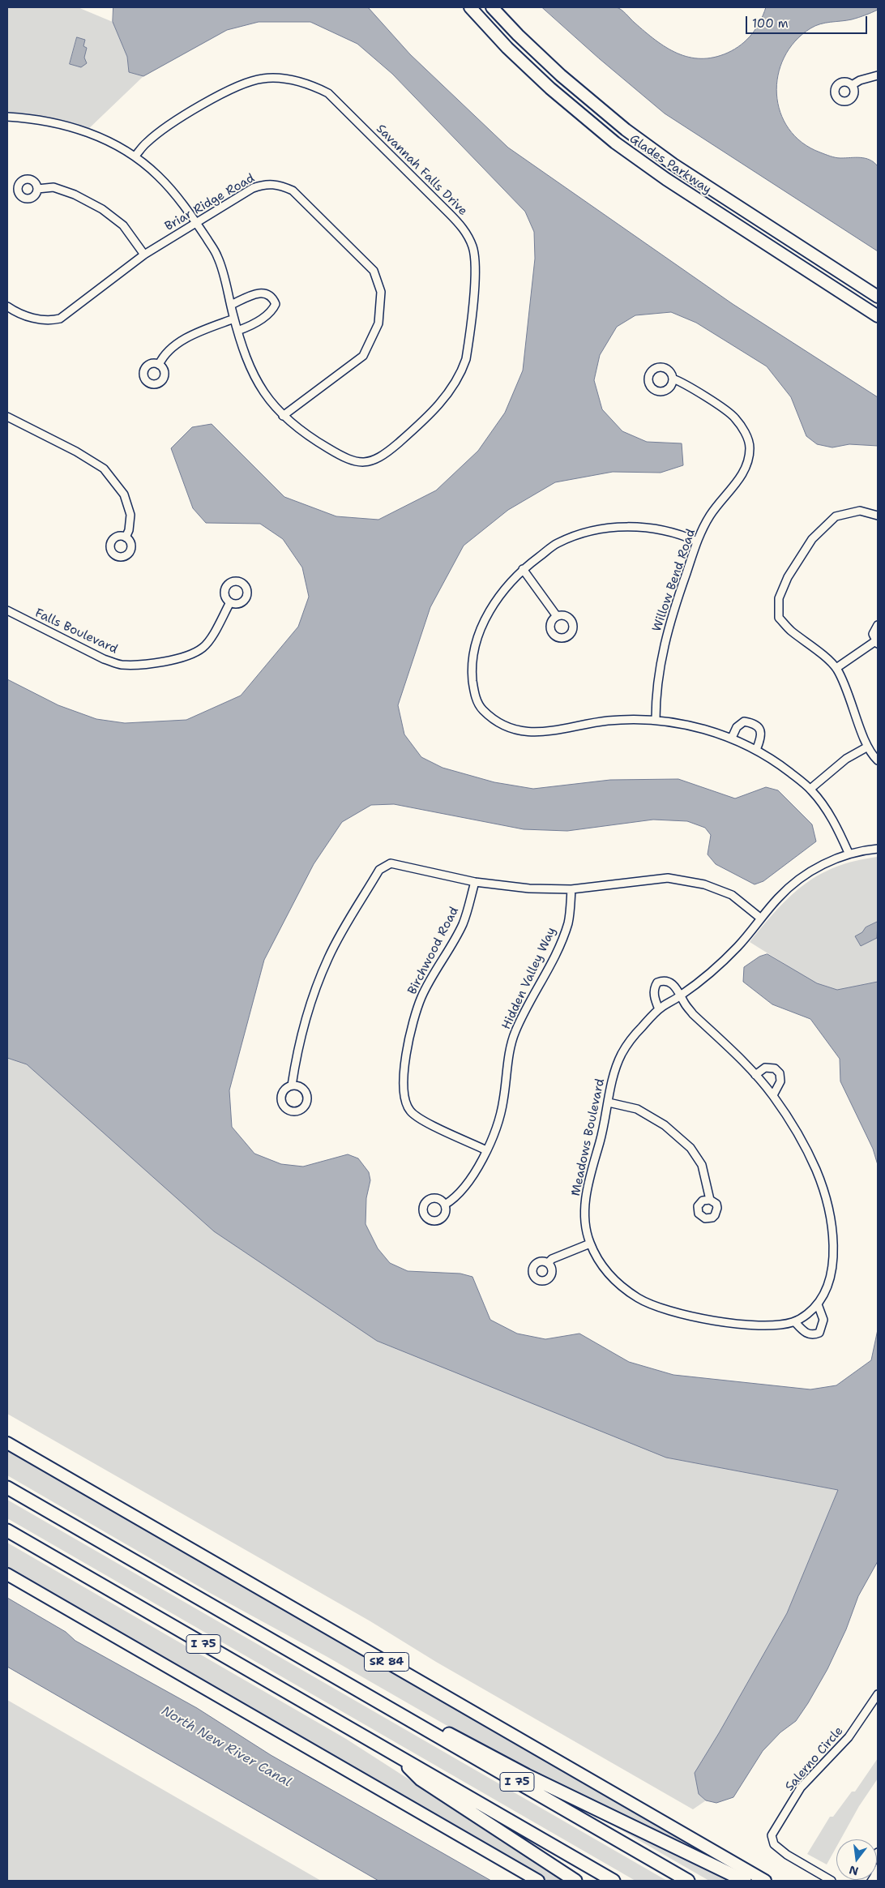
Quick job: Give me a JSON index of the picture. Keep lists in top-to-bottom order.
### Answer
{
  "streets": {
    "highway": ["I 75"],
    "main road": ["Glades Parkway", "SR 84"],
    "street": [
      "Savannah Falls Drive",
      "Briar Ridge Road",
      "Willow Bend Road",
      "Falls Boulevard",
      "Birchwood Road",
      "Hidden Valley Way",
      "Meadows Boulevard",
      "Salerno Circle"
    ]
  },
  "crossings": [
    ["Savannah Falls Drive", "Briar Ridge Road"],
    ["Birchwood Road", "Hidden Valley Way"]
  ],
  "water": ["North New River Canal"],
  "scale_bar": "100 m",
  "north": "bottom"
}
